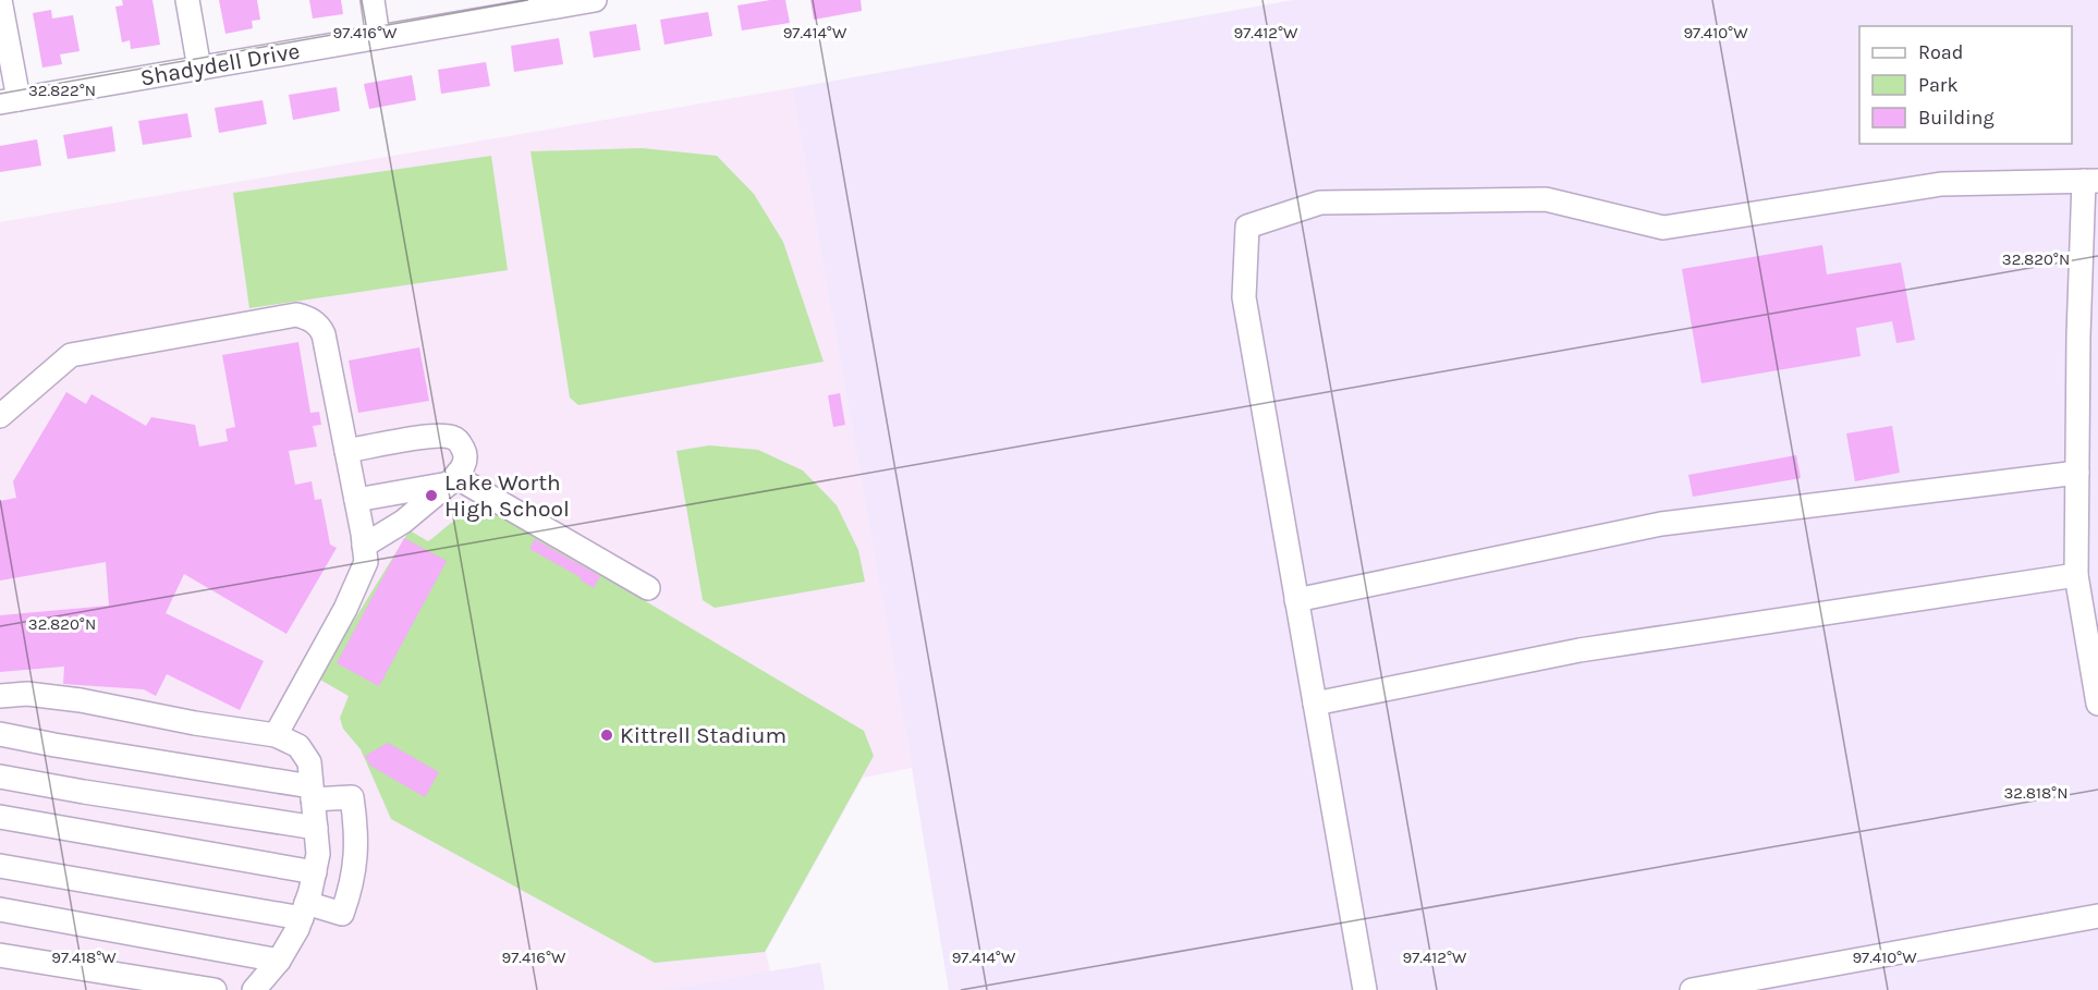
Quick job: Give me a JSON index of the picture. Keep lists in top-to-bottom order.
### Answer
{
  "streets": {
    "street": ["Shadydell Drive"]
  },
  "places": ["Lake Worth High School", "Kittrell Stadium"],
  "legend": ["Road", "Park", "Building"],
  "coordinates": [
    "97.416°W",
    "97.414°W",
    "97.412°W",
    "97.410°W",
    "32.822°N",
    "32.820°N",
    "32.818°N",
    "97.418°W"
  ]
}
